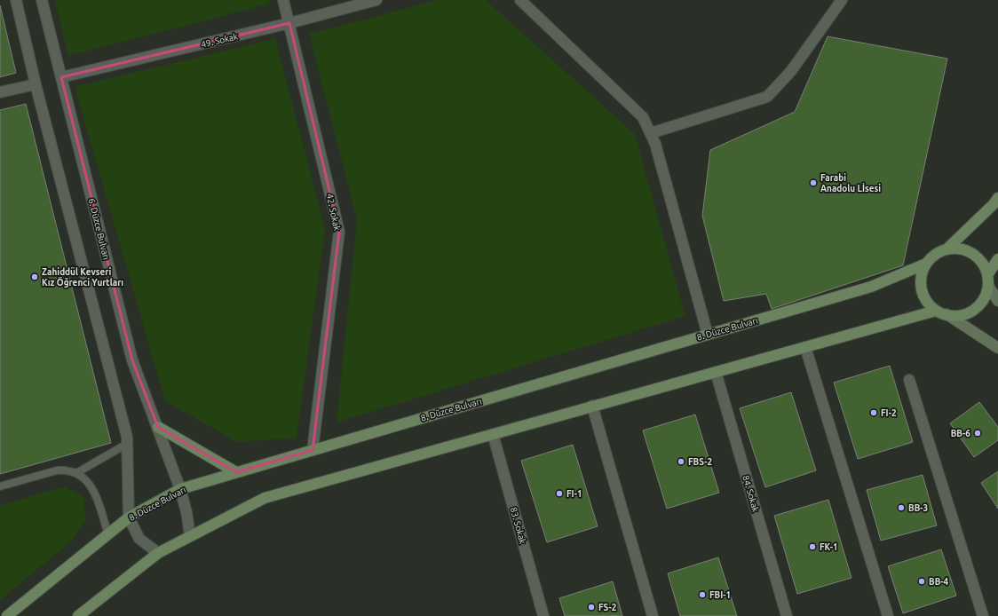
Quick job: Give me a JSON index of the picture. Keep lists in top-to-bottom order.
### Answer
{
  "streets": {
    "main road": ["8. Düzce Bulvarı"],
    "street": [
      "49. Sokak",
      "42. Sokak",
      "6. Düzce Bulvarı",
      "84. Sokak",
      "83. Sokak"
    ]
  },
  "crossings": [
    ["49. Sokak", "42. Sokak"],
    ["49. Sokak", "6. Düzce Bulvarı"],
    ["42. Sokak", "8. Düzce Bulvarı"],
    ["6. Düzce Bulvarı", "8. Düzce Bulvarı"]
  ],
  "places": [
    "Farabi Anadolu Lİsesi",
    "Zahiddül Kevseri Kız Öğrenci Yurtları",
    "FI-2",
    "BB-6",
    "FBS-2",
    "FI-1",
    "BB-3",
    "FK-1",
    "BB-4",
    "FBI-1",
    "FS-2"
  ]
}
